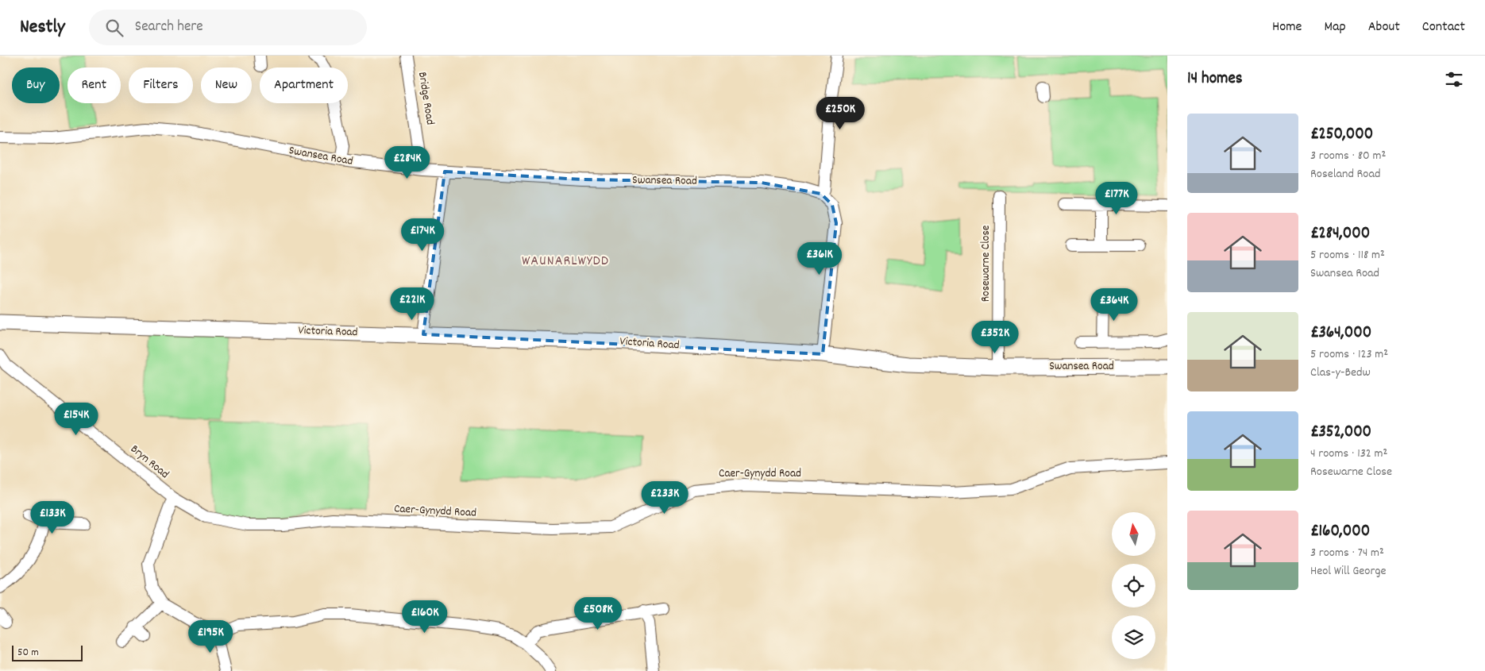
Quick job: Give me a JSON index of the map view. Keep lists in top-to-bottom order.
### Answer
{
  "streets": {
    "main road": ["Swansea Road", "Victoria Road"],
    "street": [
      "Bridge Road",
      "Rosewarne Close",
      "Bryn Road",
      "Caer-Gynydd Road"
    ]
  },
  "crossings": [
    ["Bridge Road", "Swansea Road"],
    ["Swansea Road", "Rosewarne Close"],
    ["Swansea Road", "Victoria Road"],
    ["Bryn Road", "Caer-Gynydd Road"]
  ],
  "districts": ["WAUNARLWYDD"],
  "scale_bar": "50 m",
  "north": "top",
  "page": {
    "header": "Nestly",
    "search": "Search here",
    "nav": [
      "Home",
      "Map",
      "About",
      "Contact"
    ],
    "heading": "14 homes",
    "chip": [
      "Buy",
      "Rent",
      "Filters",
      "New",
      "Apartment"
    ],
    "price": [
      "£250K",
      "£284K",
      "£177K",
      "£174K",
      "£361K",
      "£221K",
      "£364K",
      "£352K",
      "£154K",
      "£233K",
      "£133K",
      "£508K",
      "£160K",
      "£195K"
    ],
    "list": [
      {
        "name": "£250,000",
        "note": "3 rooms · 80 m² · Roseland Road"
      },
      {
        "name": "£284,000",
        "note": "5 rooms · 118 m² · Swansea Road"
      },
      {
        "name": "£364,000",
        "note": "5 rooms · 123 m² · Clas-y-Bedw"
      },
      {
        "name": "£352,000",
        "note": "4 rooms · 132 m² · Rosewarne Close"
      },
      {
        "name": "£160,000",
        "note": "3 rooms · 74 m² · Heol Will George"
      }
    ],
    "scale": "50 m"
  }
}
